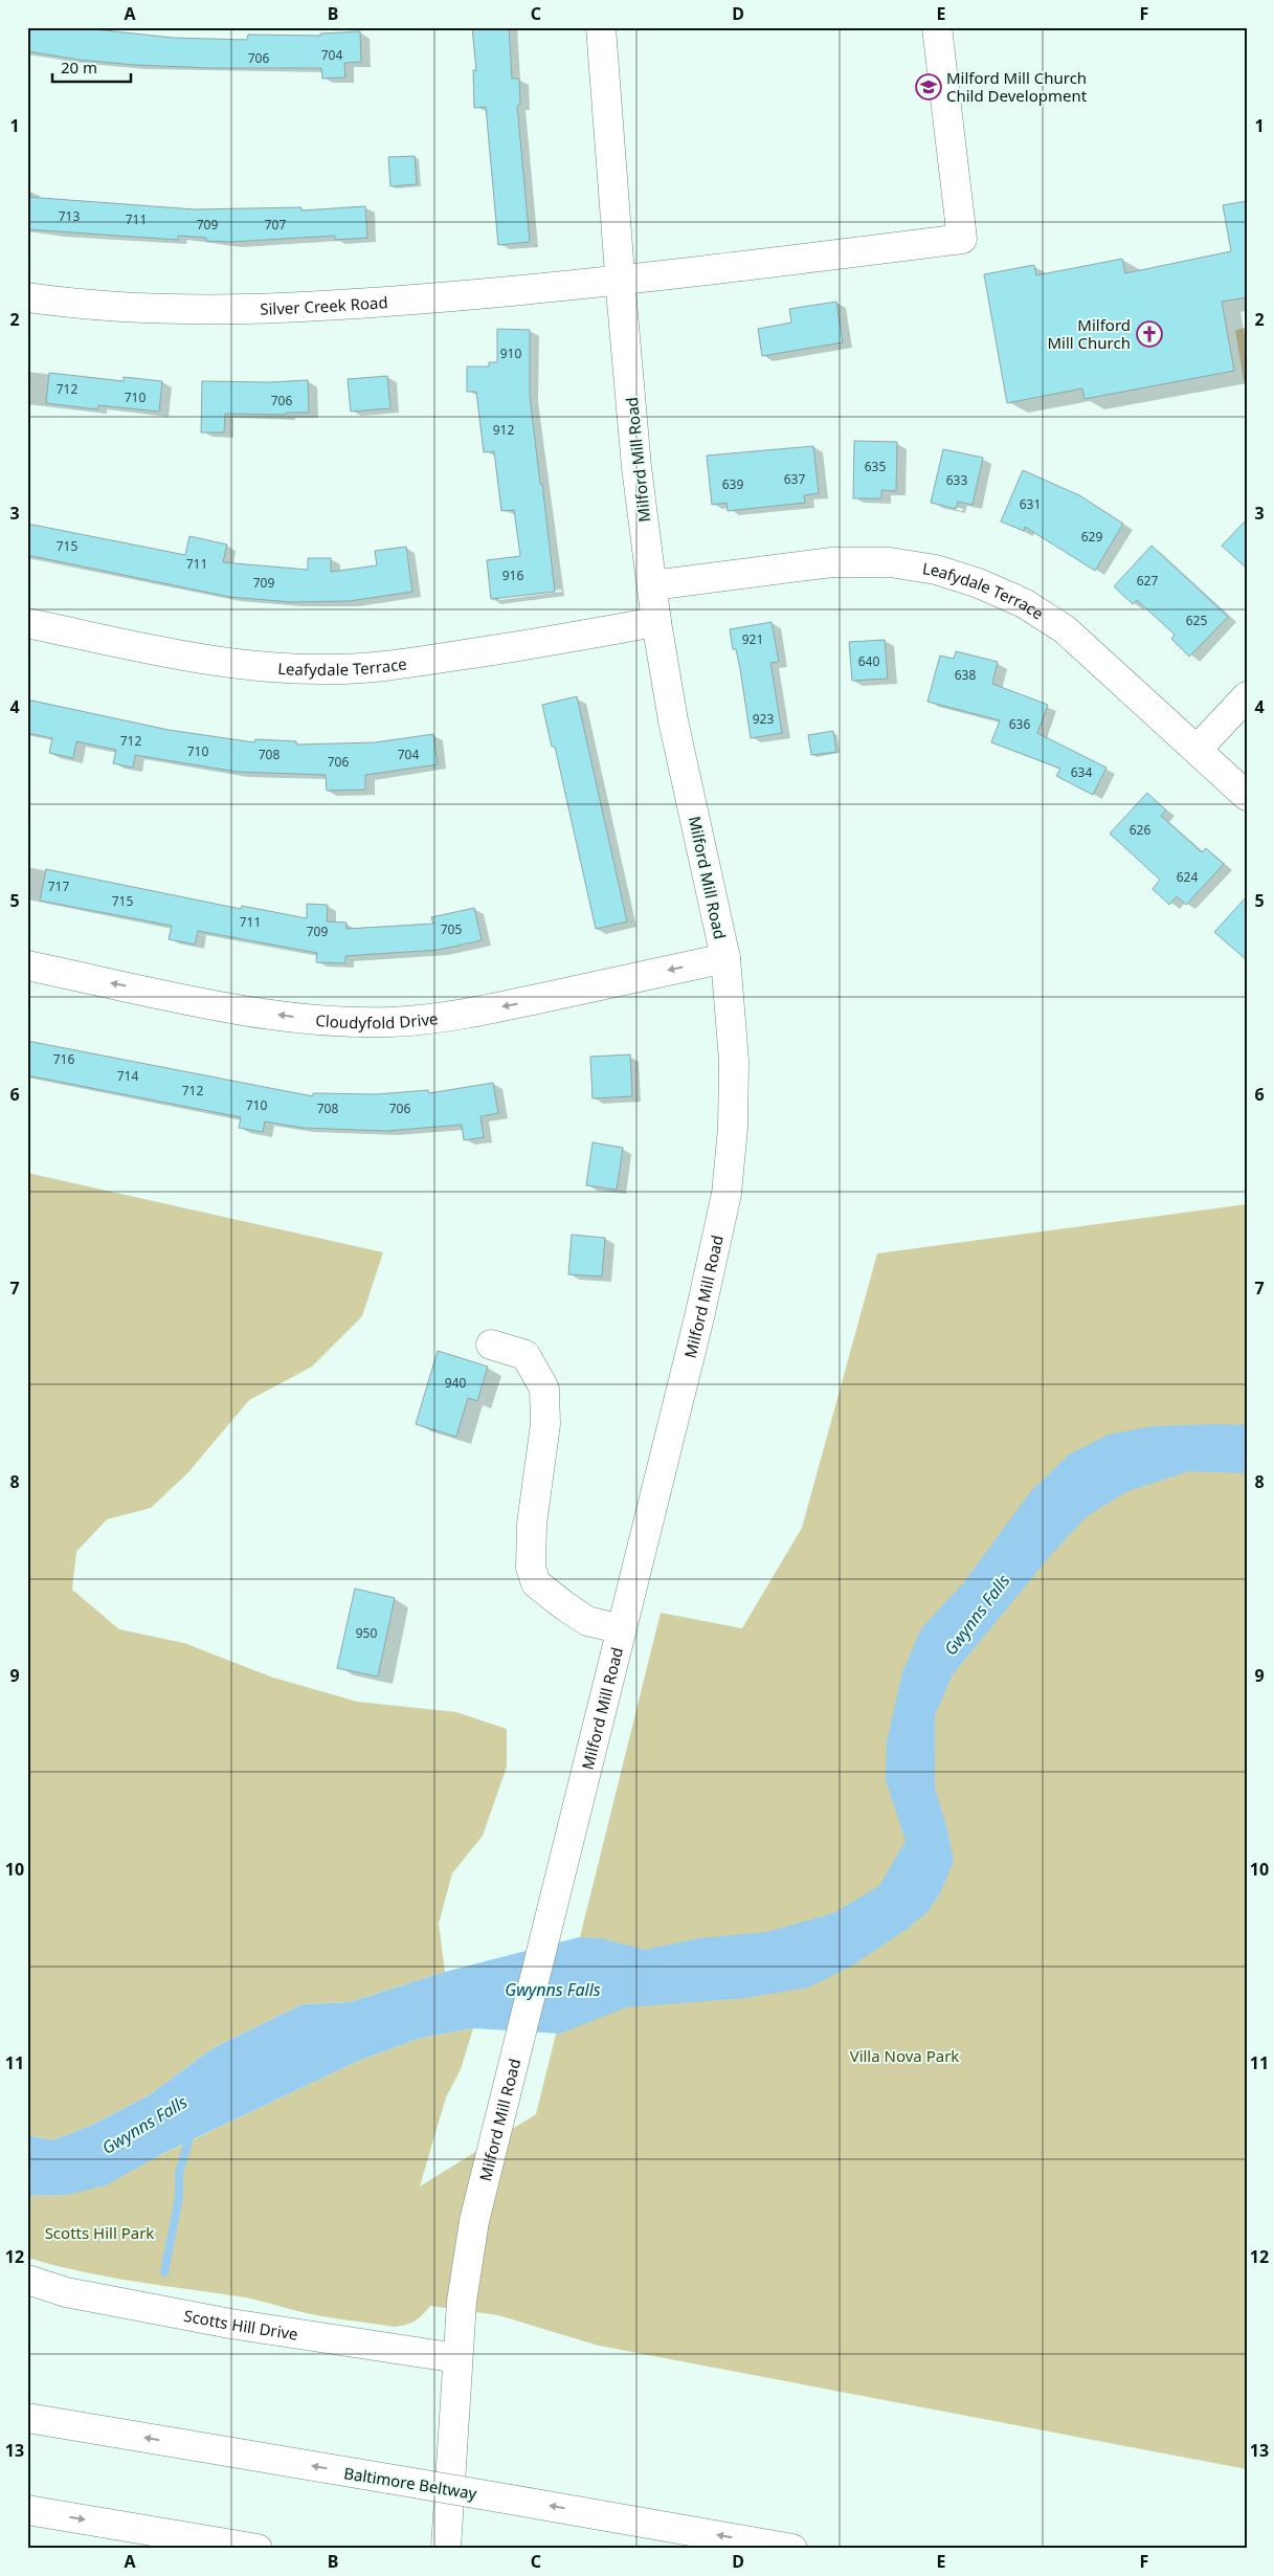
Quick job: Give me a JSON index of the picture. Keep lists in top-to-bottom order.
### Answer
{
  "streets": {
    "main road": [
      "Silver Creek Road",
      "Milford Mill Road",
      "Leafydale Terrace",
      "Cloudyfold Drive",
      "Scotts Hill Drive",
      "Baltimore Beltway"
    ]
  },
  "crossings": [
    ["Silver Creek Road", "Milford Mill Road"],
    ["Milford Mill Road", "Leafydale Terrace"],
    ["Milford Mill Road", "Cloudyfold Drive"],
    ["Milford Mill Road", "Scotts Hill Drive"]
  ],
  "one_way": ["Cloudyfold Drive"],
  "water": ["Gwynns Falls"],
  "parks": ["Villa Nova Park", "Scotts Hill Park"],
  "places": {
    "school or university": ["Milford Mill Church Child Development"],
    "church": ["Milford Mill Church"]
  },
  "house_numbers": [
    "704",
    "706",
    "713",
    "711",
    "709",
    "707",
    "910",
    "712",
    "710",
    "706",
    "912",
    "635",
    "637",
    "633",
    "639",
    "631",
    "629",
    "715",
    "711",
    "916",
    "627",
    "709",
    "625",
    "921",
    "640",
    "638",
    "923",
    "636",
    "712",
    "710",
    "708",
    "704",
    "706",
    "634",
    "626",
    "624",
    "717",
    "715",
    "711",
    "705",
    "709",
    "716",
    "714",
    "712",
    "710",
    "708",
    "706",
    "940",
    "950"
  ],
  "scale_bar": "20 m",
  "grid": {
    "columns": [
      "A",
      "B",
      "C",
      "D",
      "E",
      "F"
    ],
    "rows": [
      "1",
      "2",
      "3",
      "4",
      "5",
      "6",
      "7",
      "8",
      "9",
      "10",
      "11",
      "12",
      "13"
    ]
  }
}
